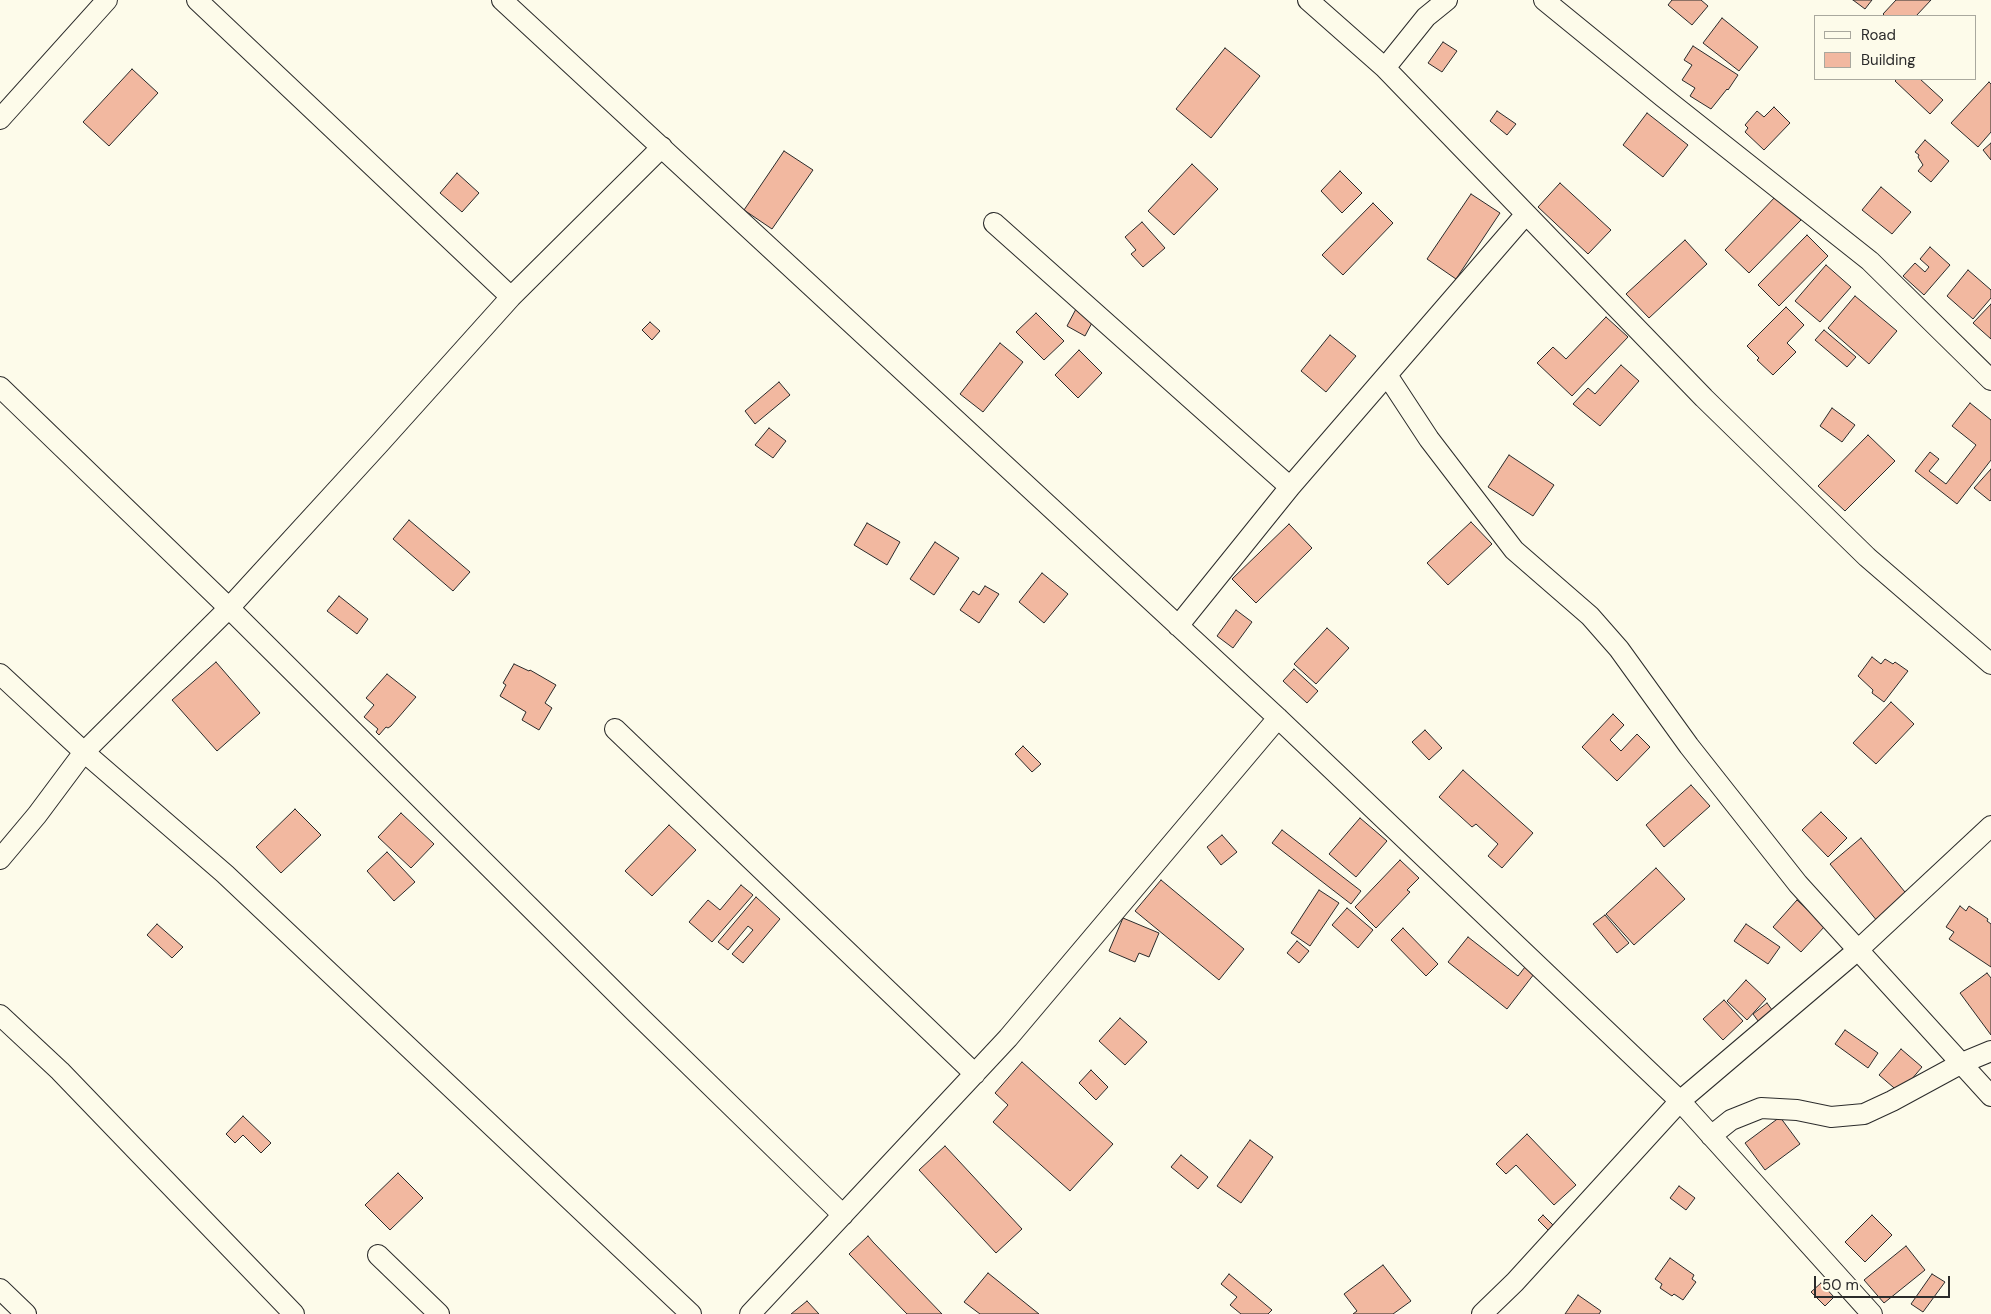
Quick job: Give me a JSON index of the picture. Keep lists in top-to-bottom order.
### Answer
{
  "legend": ["Road", "Building"],
  "scale_bar": "50 m"
}
